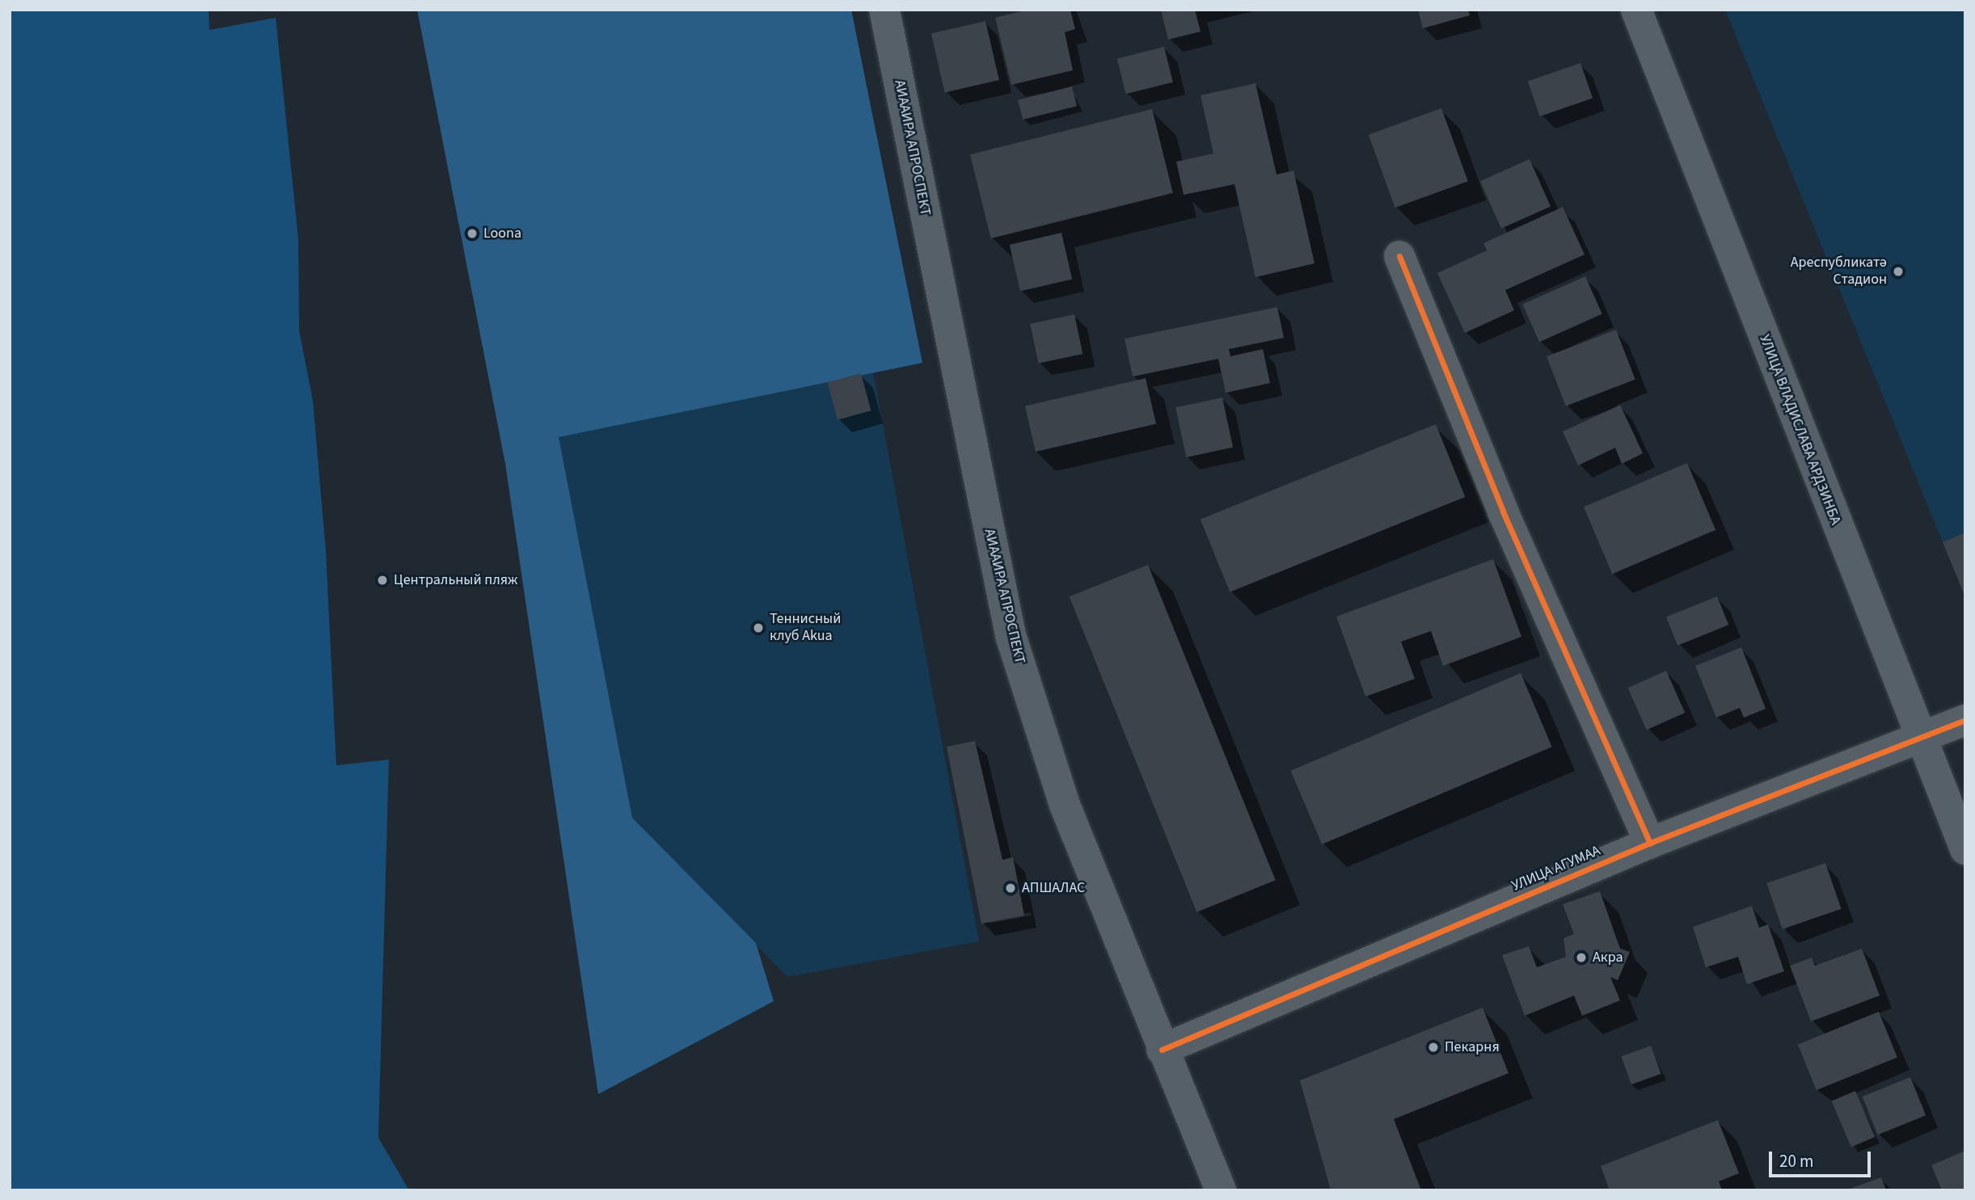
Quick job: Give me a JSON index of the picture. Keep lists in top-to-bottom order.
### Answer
{
  "streets": {
    "main road": ["АИААИРА АПРОСПЕКТ", "УЛИЦА ВЛАДИСЛАВА АРДЗИНБА"],
    "street": ["УЛИЦА АГУМАА"]
  },
  "crossings": [
    ["АИААИРА АПРОСПЕКТ", "УЛИЦА АГУМАА"],
    ["УЛИЦА ВЛАДИСЛАВА АРДЗИНБА", "УЛИЦА АГУМАА"]
  ],
  "places": [
    "Loona",
    "Ареспубликатә Стадион",
    "Центральный пляж",
    "Теннисный клуб Akua",
    "АПШАЛАС",
    "Акра",
    "Пекарня"
  ],
  "scale_bar": "20 m"
}
